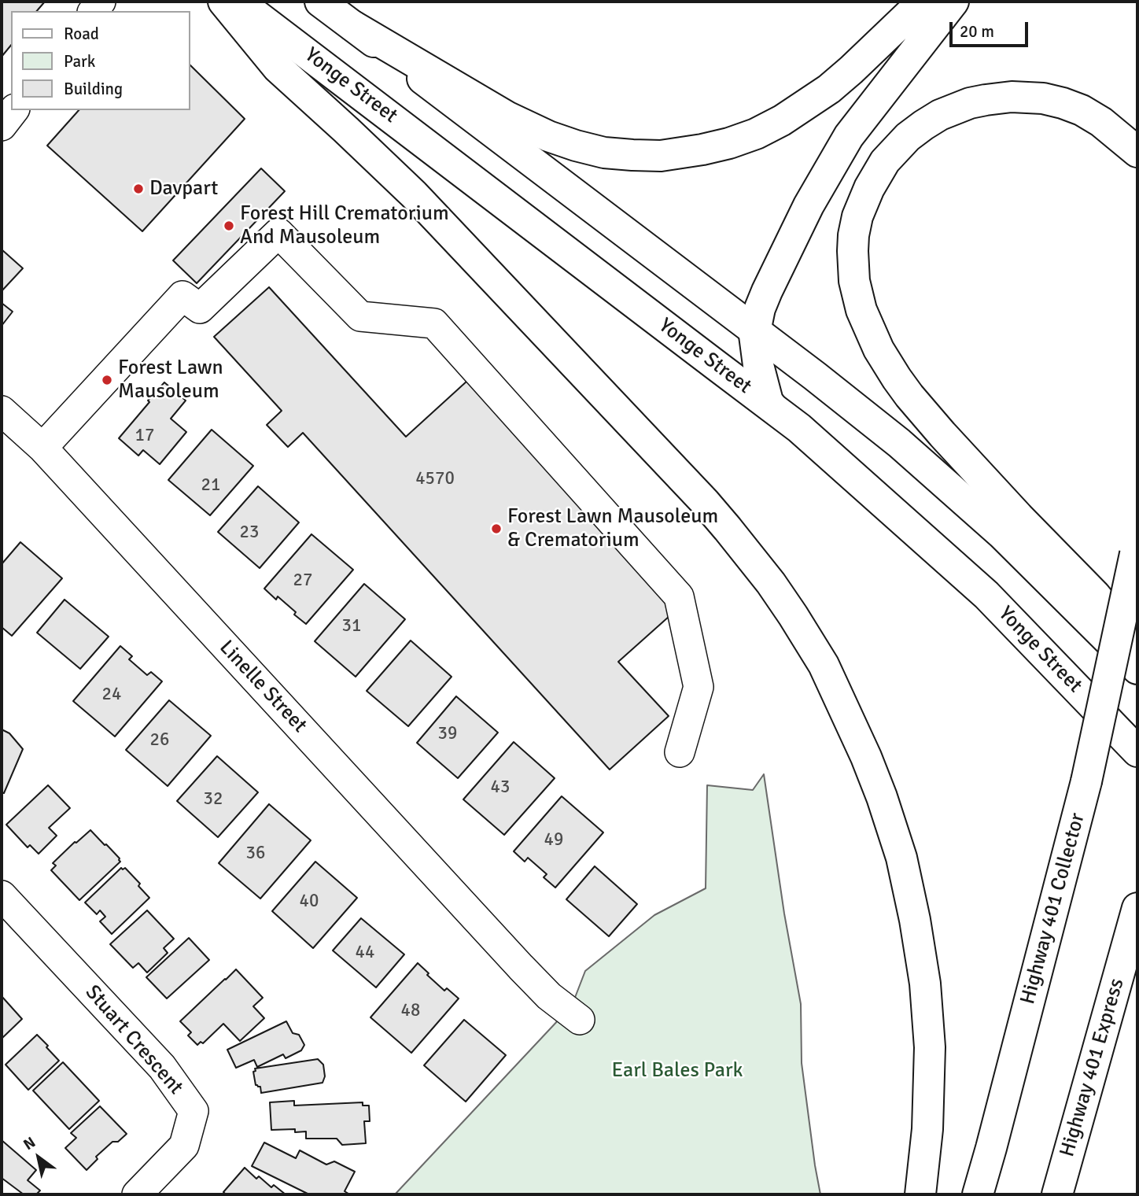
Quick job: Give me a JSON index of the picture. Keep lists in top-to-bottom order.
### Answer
{
  "streets": {
    "main road": ["Yonge Street", "Highway 401 Collector", "Highway 401 Express"],
    "street": ["Linelle Street", "Stuart Crescent"]
  },
  "parks": ["Earl Bales Park"],
  "places": [
    "Davpart",
    "Forest Hill Crematorium And Mausoleum",
    "Forest Lawn Mausoleum",
    "Forest Lawn Mausoleum & Crematorium"
  ],
  "house_numbers": [
    "17",
    "4570",
    "21",
    "23",
    "27",
    "31",
    "24",
    "39",
    "26",
    "43",
    "32",
    "49",
    "36",
    "40",
    "44",
    "48"
  ],
  "legend": ["Road", "Park", "Building"],
  "scale_bar": "20 m",
  "north": "top left"
}
